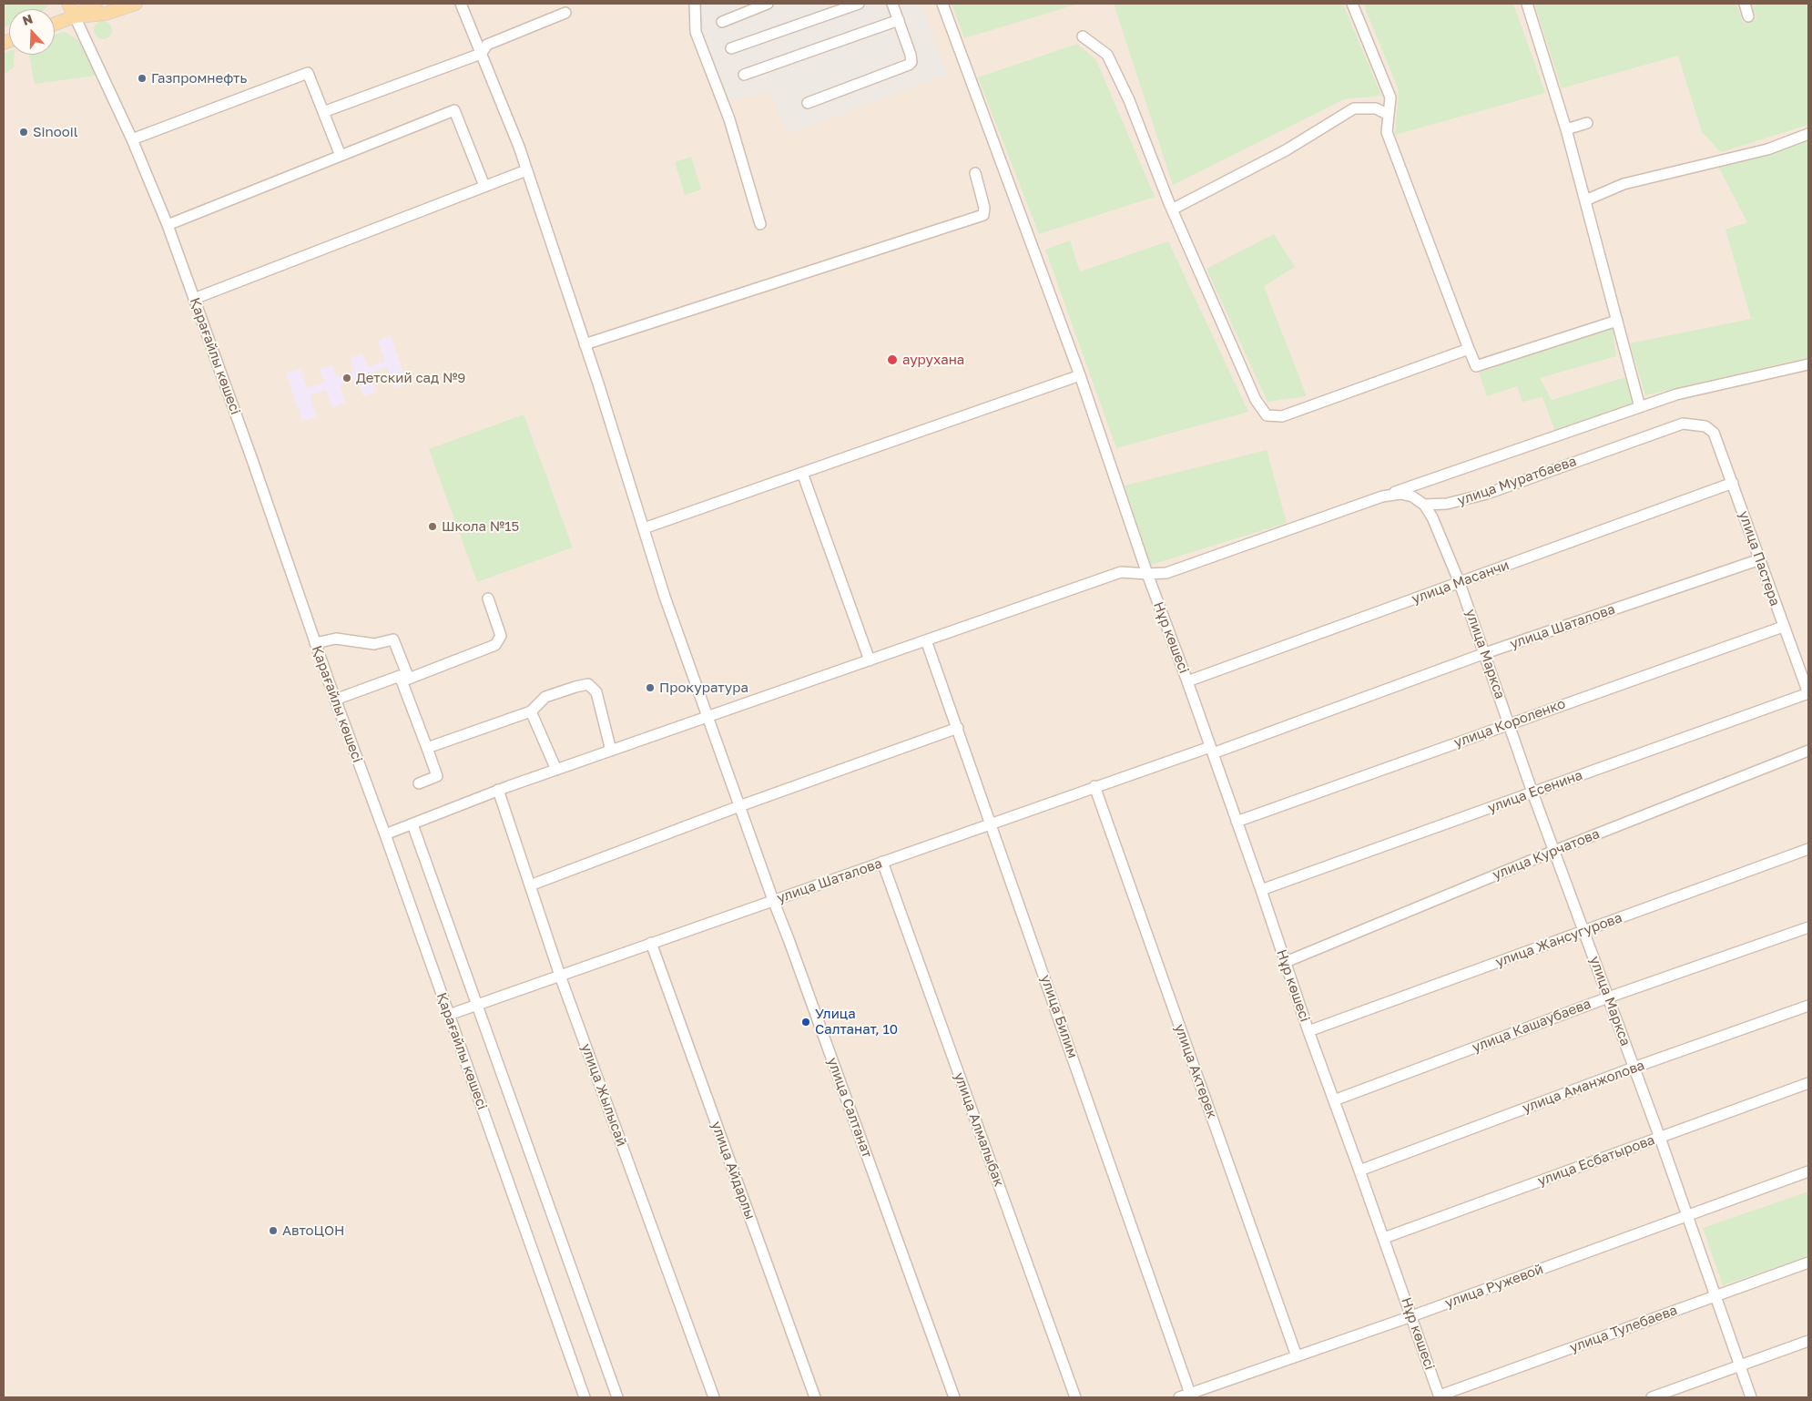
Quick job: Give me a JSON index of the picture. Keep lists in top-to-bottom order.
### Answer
{
  "streets": {
    "street": [
      "Қарағайлы көшесі",
      "улица Муратбаева",
      "улица Пастера",
      "улица Масанчи",
      "улица Шаталова",
      "Нұр көшесі",
      "улица Маркса",
      "улица Короленко",
      "улица Есенина",
      "улица Курчатова",
      "улица Жансугурова",
      "улица Билим",
      "улица Кашаубаева",
      "улица Актерек",
      "улица Аманжолова",
      "улица Жылысай",
      "улица Салтанат",
      "улица Алмалыбак",
      "улица Есбатырова",
      "улица Айдарлы",
      "улица Ружевой",
      "улица Тулебаева"
    ]
  },
  "crossings": [
    ["Қарағайлы көшесі", "улица Муратбаева"],
    ["Қарағайлы көшесі", "улица Шаталова"],
    ["улица Муратбаева", "улица Пастера"],
    ["улица Муратбаева", "Нұр көшесі"],
    ["улица Муратбаева", "улица Маркса"],
    ["улица Муратбаева", "улица Билим"],
    ["улица Муратбаева", "улица Жылысай"],
    ["улица Муратбаева", "улица Салтанат"],
    ["улица Пастера", "улица Масанчи"],
    ["улица Пастера", "улица Шаталова"],
    ["улица Пастера", "улица Короленко"],
    ["улица Пастера", "улица Есенина"],
    ["улица Масанчи", "Нұр көшесі"],
    ["улица Масанчи", "улица Маркса"],
    ["улица Шаталова", "Нұр көшесі"],
    ["улица Шаталова", "улица Маркса"],
    ["улица Шаталова", "улица Билим"],
    ["улица Шаталова", "улица Актерек"],
    ["улица Шаталова", "улица Жылысай"],
    ["улица Шаталова", "улица Салтанат"],
    ["улица Шаталова", "улица Алмалыбак"],
    ["улица Шаталова", "улица Айдарлы"],
    ["Нұр көшесі", "улица Короленко"],
    ["Нұр көшесі", "улица Есенина"],
    ["Нұр көшесі", "улица Курчатова"],
    ["Нұр көшесі", "улица Жансугурова"],
    ["Нұр көшесі", "улица Кашаубаева"],
    ["Нұр көшесі", "улица Аманжолова"],
    ["Нұр көшесі", "улица Есбатырова"],
    ["Нұр көшесі", "улица Ружевой"],
    ["Нұр көшесі", "улица Тулебаева"],
    ["улица Маркса", "улица Короленко"],
    ["улица Маркса", "улица Есенина"],
    ["улица Маркса", "улица Курчатова"],
    ["улица Маркса", "улица Жансугурова"],
    ["улица Маркса", "улица Кашаубаева"],
    ["улица Маркса", "улица Аманжолова"],
    ["улица Маркса", "улица Есбатырова"],
    ["улица Маркса", "улица Ружевой"],
    ["улица Маркса", "улица Тулебаева"],
    ["улица Билим", "улица Ружевой"],
    ["улица Актерек", "улица Ружевой"]
  ],
  "places": [
    "Газпромнефть",
    "Sinooil",
    "аурухана",
    "Детский сад №9",
    "Школа №15",
    "Прокуратура",
    "Улица Салтанат, 10",
    "АвтоЦОН"
  ],
  "north": "top"
}
